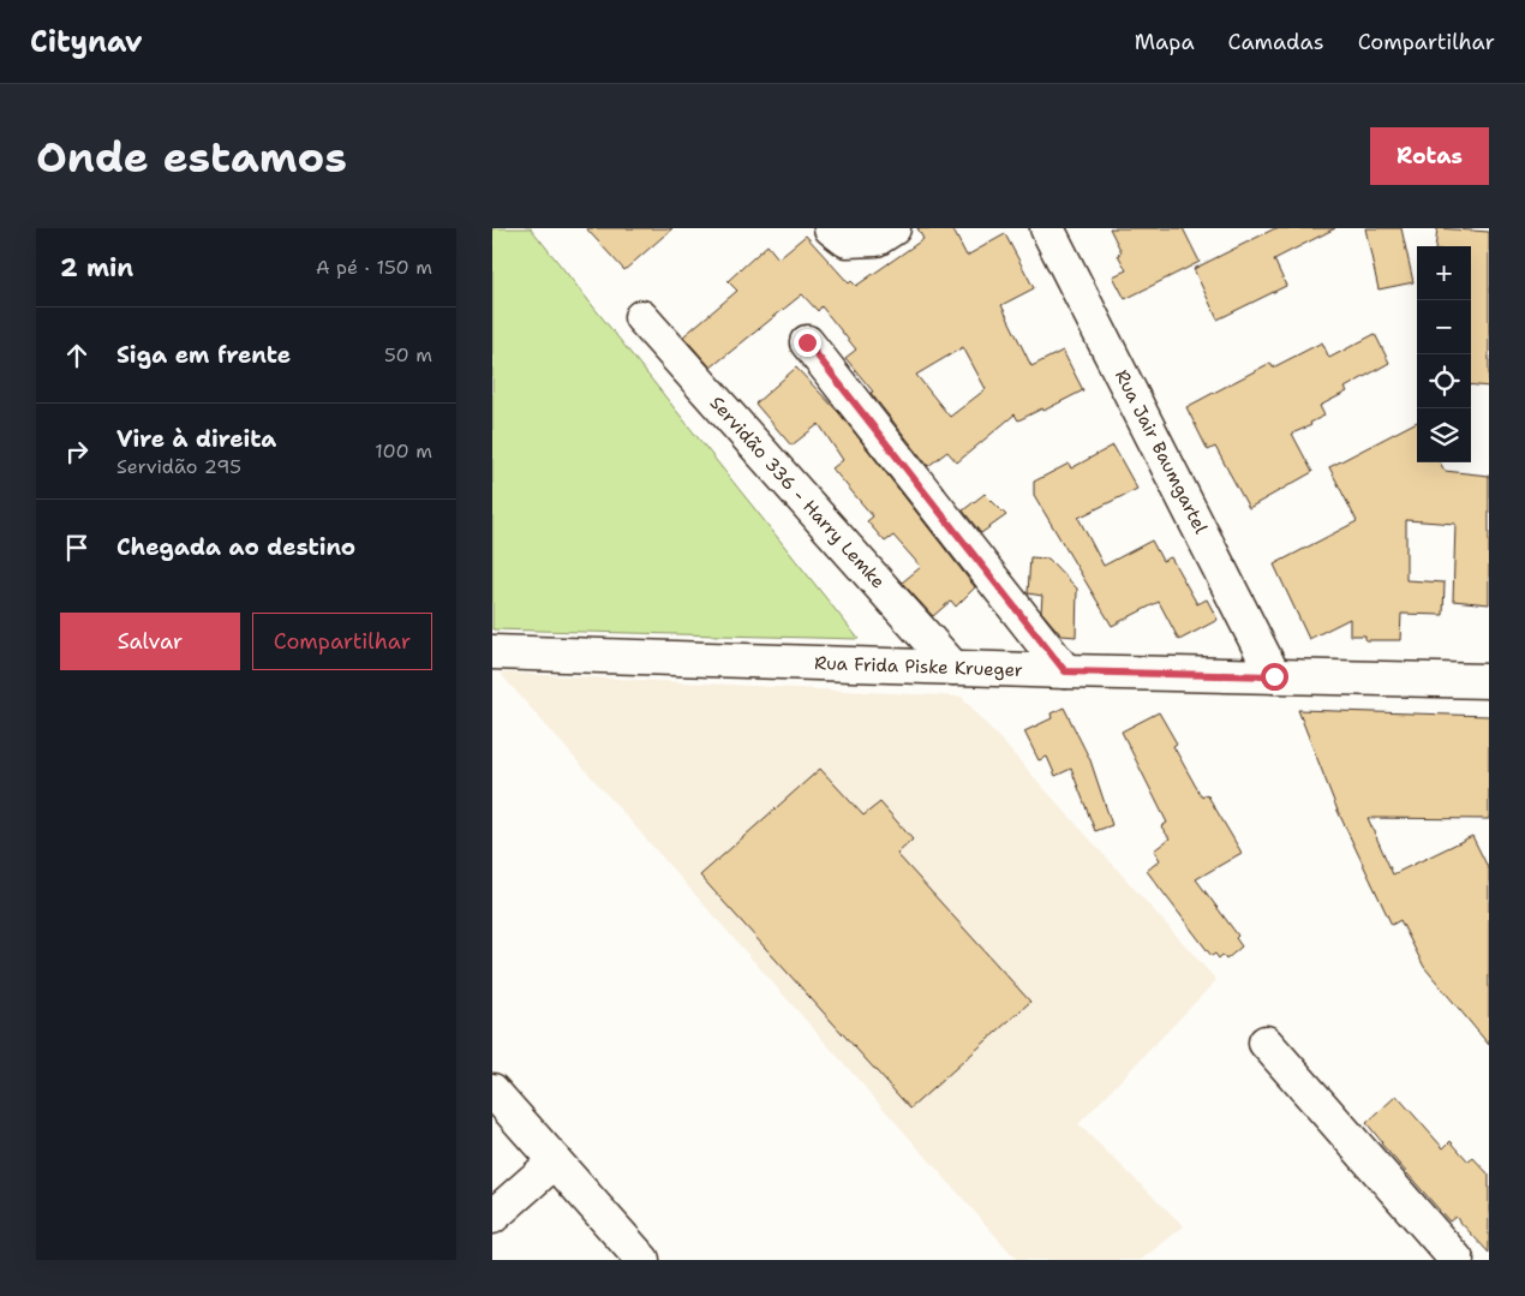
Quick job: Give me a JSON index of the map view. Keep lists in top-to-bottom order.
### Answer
{
  "streets": {
    "street": ["Rua Jair Baumgartel", "Servidão 336 - Harry Lemke", "Rua Frida Piske Krueger"]
  },
  "crossings": [
    ["Rua Jair Baumgartel", "Rua Frida Piske Krueger"],
    ["Servidão 336 - Harry Lemke", "Rua Frida Piske Krueger"]
  ],
  "page": {
    "header": "Citynav",
    "nav": ["Mapa", "Camadas", "Compartilhar"],
    "buttons": [
      "Rotas",
      ["Salvar", "Compartilhar"]
    ],
    "title": "Onde estamos",
    "heading": ["2 min", "A pé · 150 m"],
    "map_buttons": ["+", "−"],
    "list": [
      ["Siga em frente", "50 m"],
      ["Vire à direita", "Servidão 295", "100 m"],
      "Chegada ao destino"
    ]
  }
}
